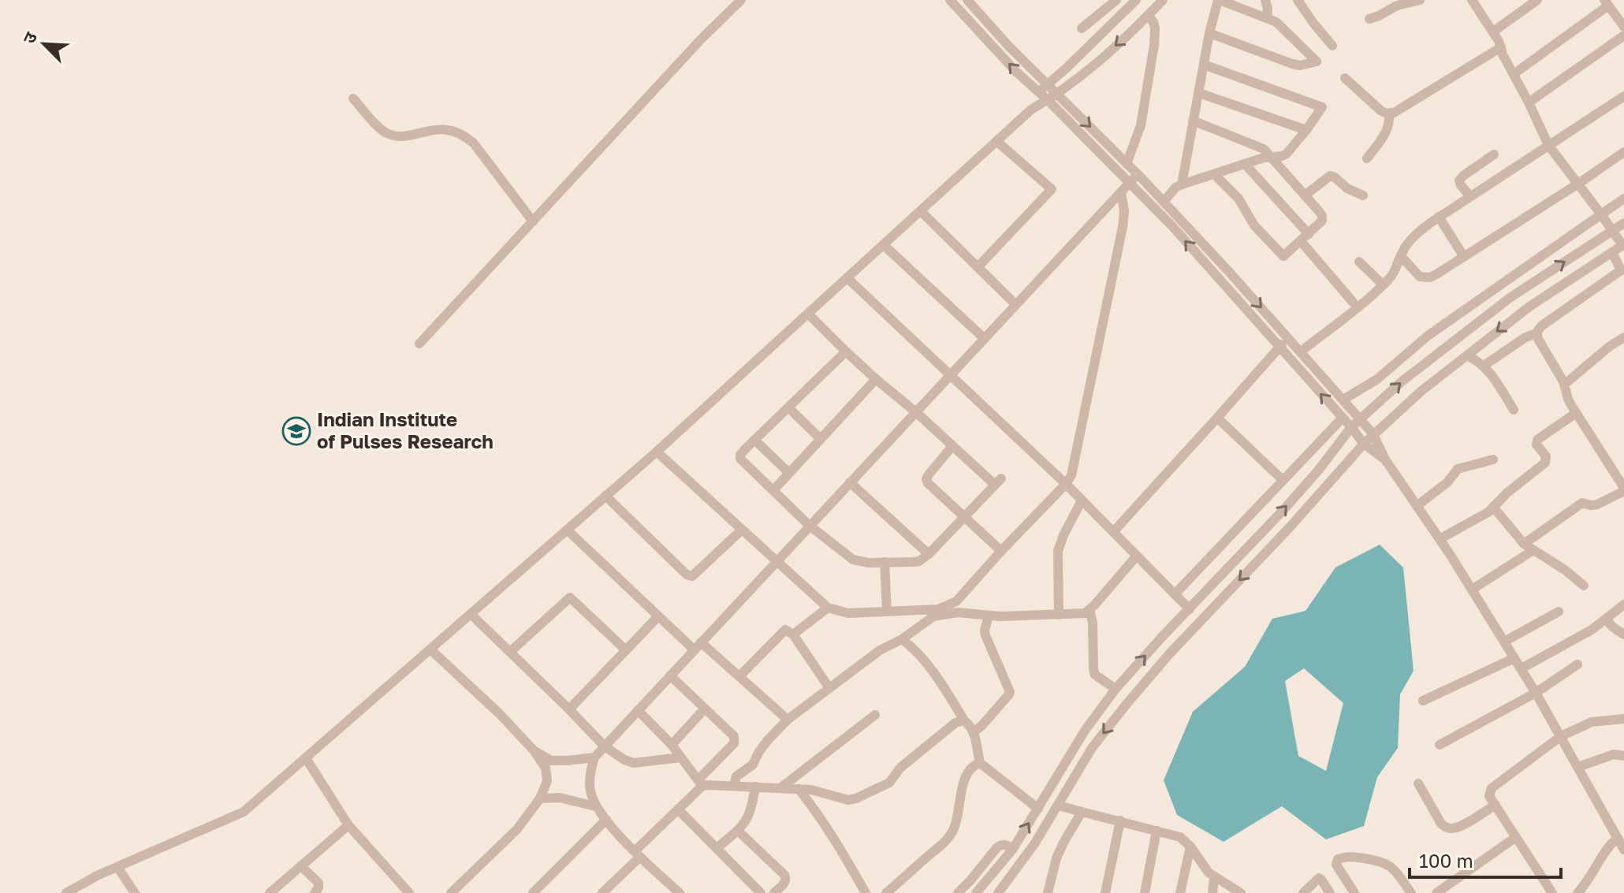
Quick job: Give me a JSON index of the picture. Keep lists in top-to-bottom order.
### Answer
{
  "places": {
    "school or university": ["Indian Institute of Pulses Research"]
  },
  "scale_bar": "100 m",
  "north": "top left"
}
